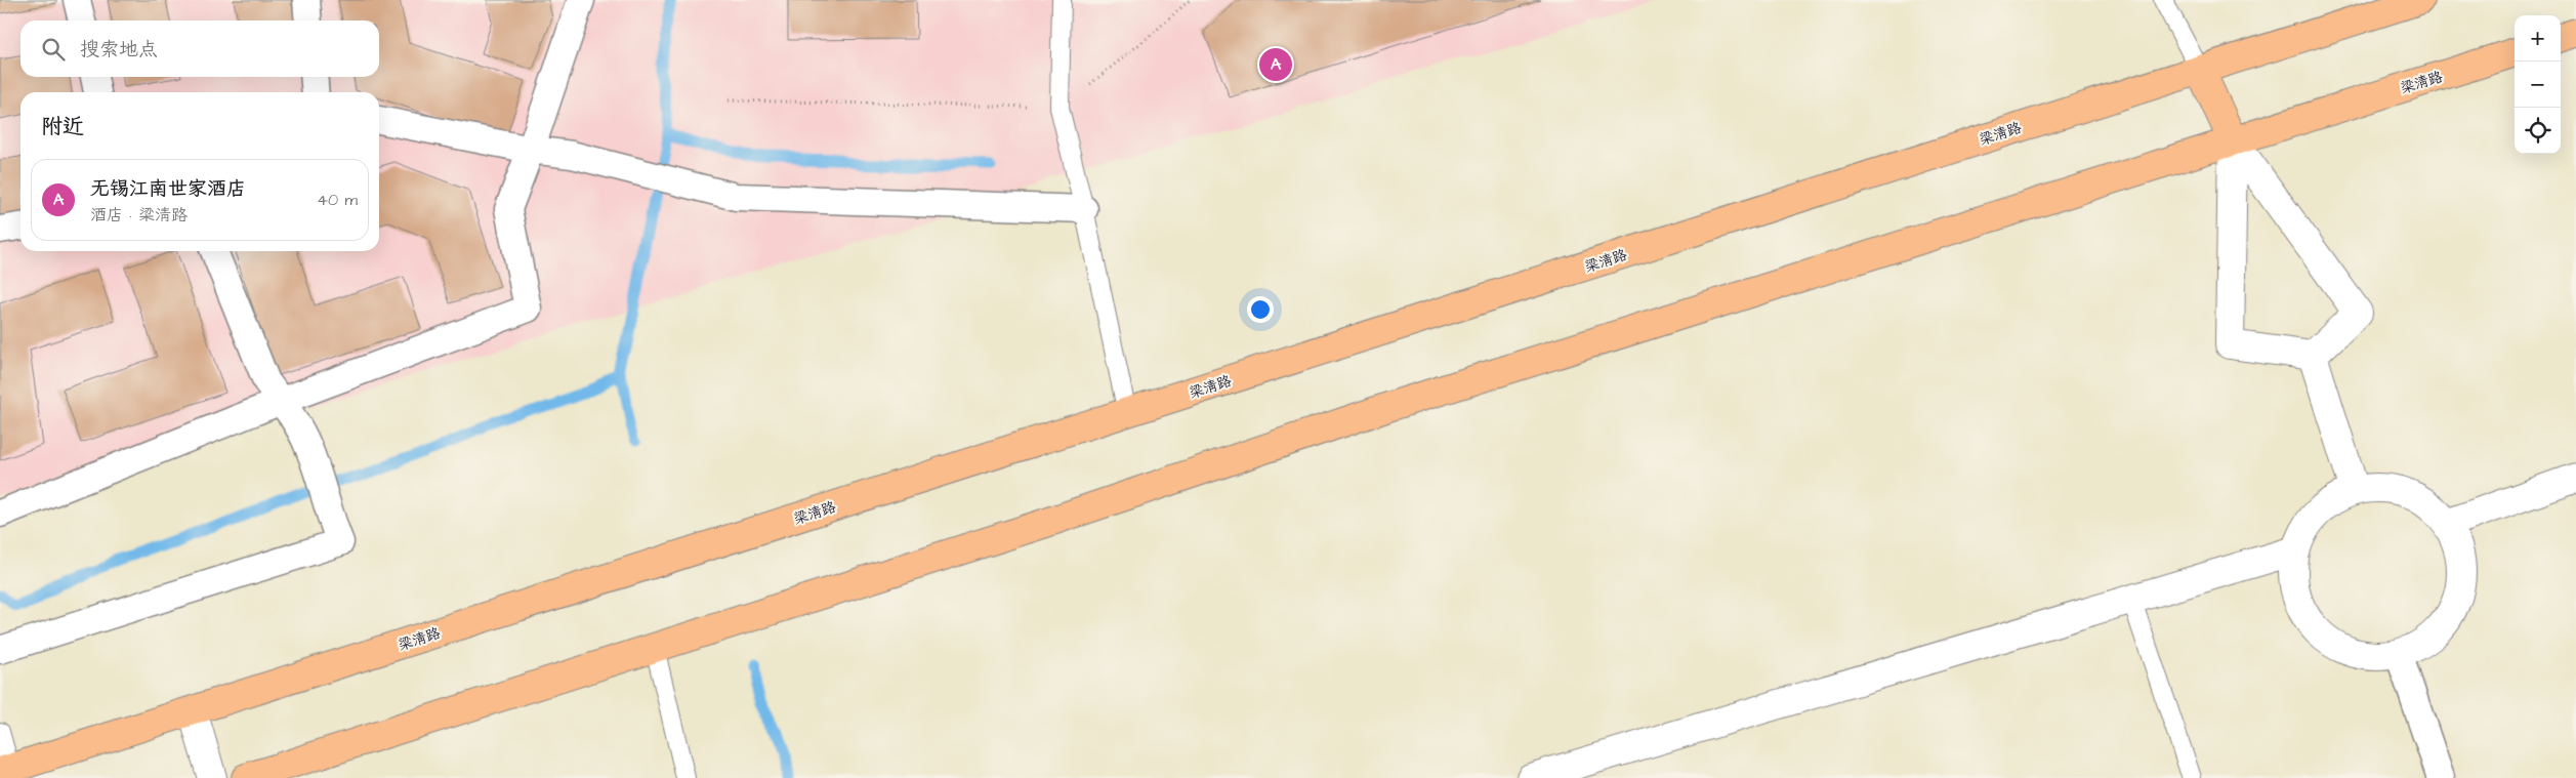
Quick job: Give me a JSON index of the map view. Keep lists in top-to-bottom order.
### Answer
{
  "streets": {
    "main road": ["梁清路"]
  },
  "page": {
    "map_buttons": ["+", "−"],
    "search": "搜索地点",
    "pins": "A",
    "heading": "附近",
    "list": [
      {
        "mark": "A",
        "name": "无锡江南世家酒店",
        "note": "酒店 · 梁清路",
        "value": "40 m"
      }
    ]
  }
}
